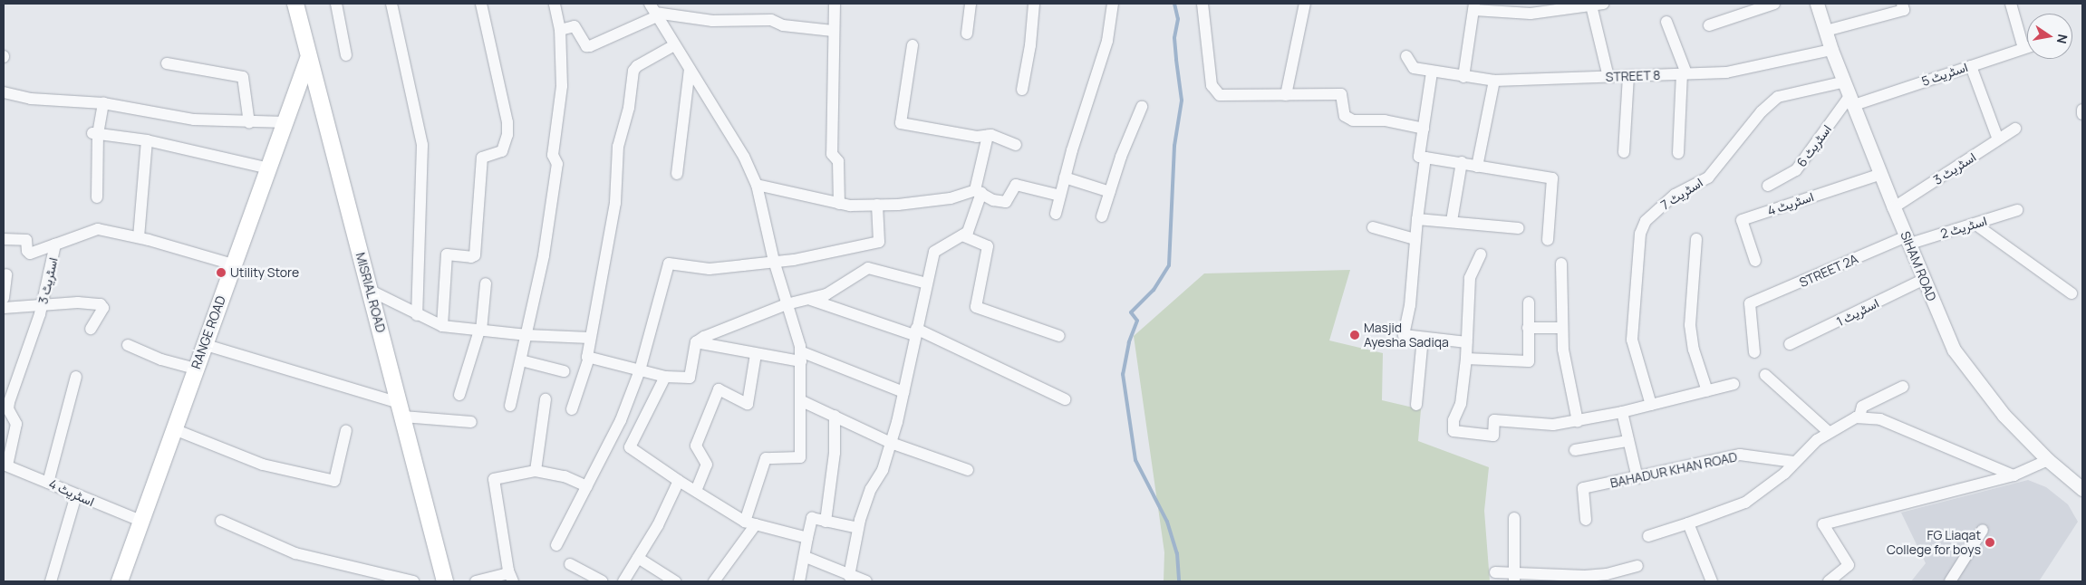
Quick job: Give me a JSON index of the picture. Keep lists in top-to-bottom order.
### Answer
{
  "streets": {
    "main road": ["MISRIAL ROAD", "RANGE ROAD"],
    "street": [
      "اسٹریٹ 5",
      "STREET 8",
      "اسٹریٹ 6",
      "اسٹریٹ 3",
      "اسٹریٹ 7",
      "اسٹریٹ 4",
      "اسٹریٹ 2",
      "SIHAM ROAD",
      "STREET 2A",
      "اسٹریٹ 1",
      "BAHADUR KHAN ROAD"
    ]
  },
  "crossings": [
    ["اسٹریٹ 5", "اسٹریٹ 6"],
    ["اسٹریٹ 5", "SIHAM ROAD"],
    ["STREET 8", "SIHAM ROAD"],
    ["اسٹریٹ 6", "SIHAM ROAD"],
    ["اسٹریٹ 3", "اسٹریٹ 4"],
    ["اسٹریٹ 3", "SIHAM ROAD"],
    ["اسٹریٹ 3", "RANGE ROAD"],
    ["اسٹریٹ 7", "SIHAM ROAD"],
    ["اسٹریٹ 4", "SIHAM ROAD"],
    ["اسٹریٹ 4", "RANGE ROAD"],
    ["اسٹریٹ 2", "SIHAM ROAD"],
    ["اسٹریٹ 2", "STREET 2A"],
    ["SIHAM ROAD", "STREET 2A"],
    ["SIHAM ROAD", "اسٹریٹ 1"],
    ["MISRIAL ROAD", "RANGE ROAD"]
  ],
  "places": ["Utility Store", "Masjid Ayesha Sadiqa", "FG Liaqat College for boys"],
  "north": "right"
}
